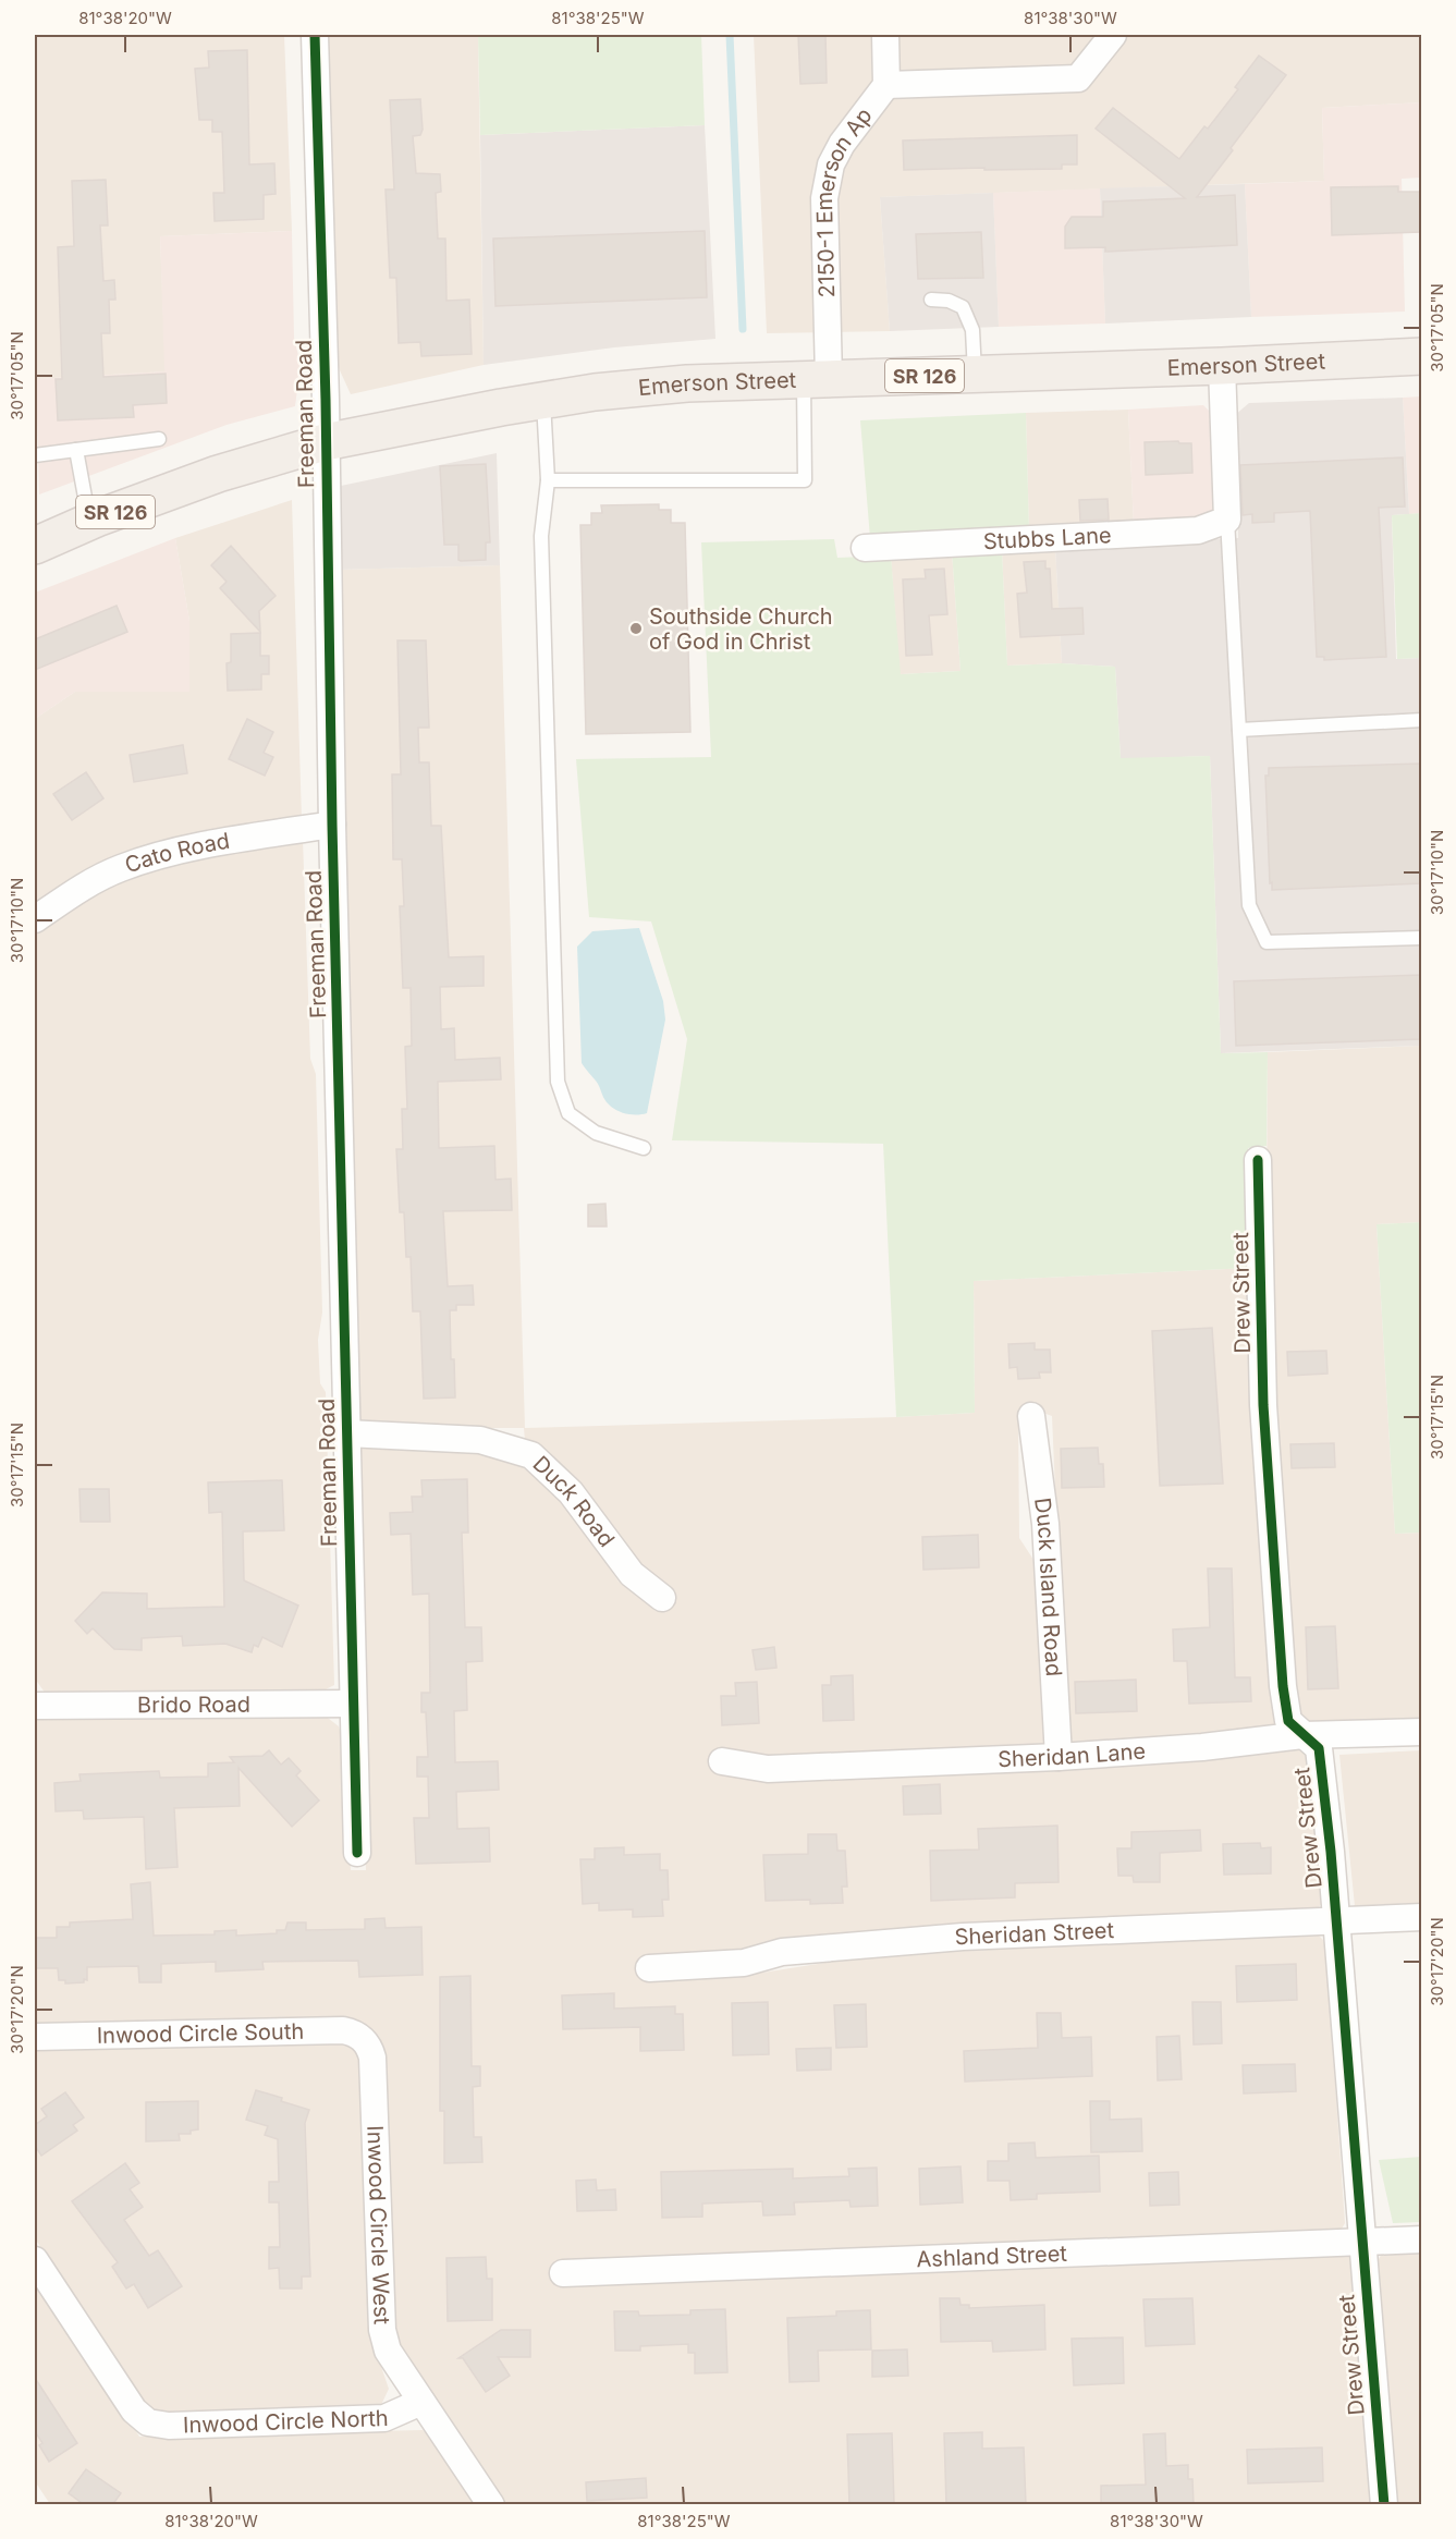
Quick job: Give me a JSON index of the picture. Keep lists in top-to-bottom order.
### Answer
{
  "streets": {
    "main road": ["Emerson Street", "SR 126"],
    "street": [
      "2150-1 Emerson Ap",
      "Freeman Road",
      "Stubbs Lane",
      "Cato Road",
      "Drew Street",
      "Duck Road",
      "Duck Island Road",
      "Brido Road",
      "Sheridan Lane",
      "Sheridan Street",
      "Inwood Circle South",
      "Inwood Circle West",
      "Ashland Street",
      "Inwood Circle North"
    ]
  },
  "crossings": [
    ["2150-1 Emerson Ap", "Emerson Street"],
    ["Emerson Street", "Freeman Road"],
    ["Freeman Road", "Cato Road"],
    ["Freeman Road", "Duck Road"],
    ["Freeman Road", "Brido Road"],
    ["Drew Street", "Sheridan Lane"],
    ["Drew Street", "Sheridan Street"],
    ["Drew Street", "Ashland Street"],
    ["Duck Island Road", "Sheridan Lane"],
    ["Inwood Circle South", "Inwood Circle West"],
    ["Inwood Circle West", "Inwood Circle North"]
  ],
  "places": ["Southside Church of God in Christ"],
  "coordinates": [
    "81°38'20\"W",
    "81°38'25\"W",
    "81°38'30\"W",
    "30°17'05\"N",
    "30°17'10\"N",
    "30°17'15\"N",
    "30°17'20\"N"
  ]
}
